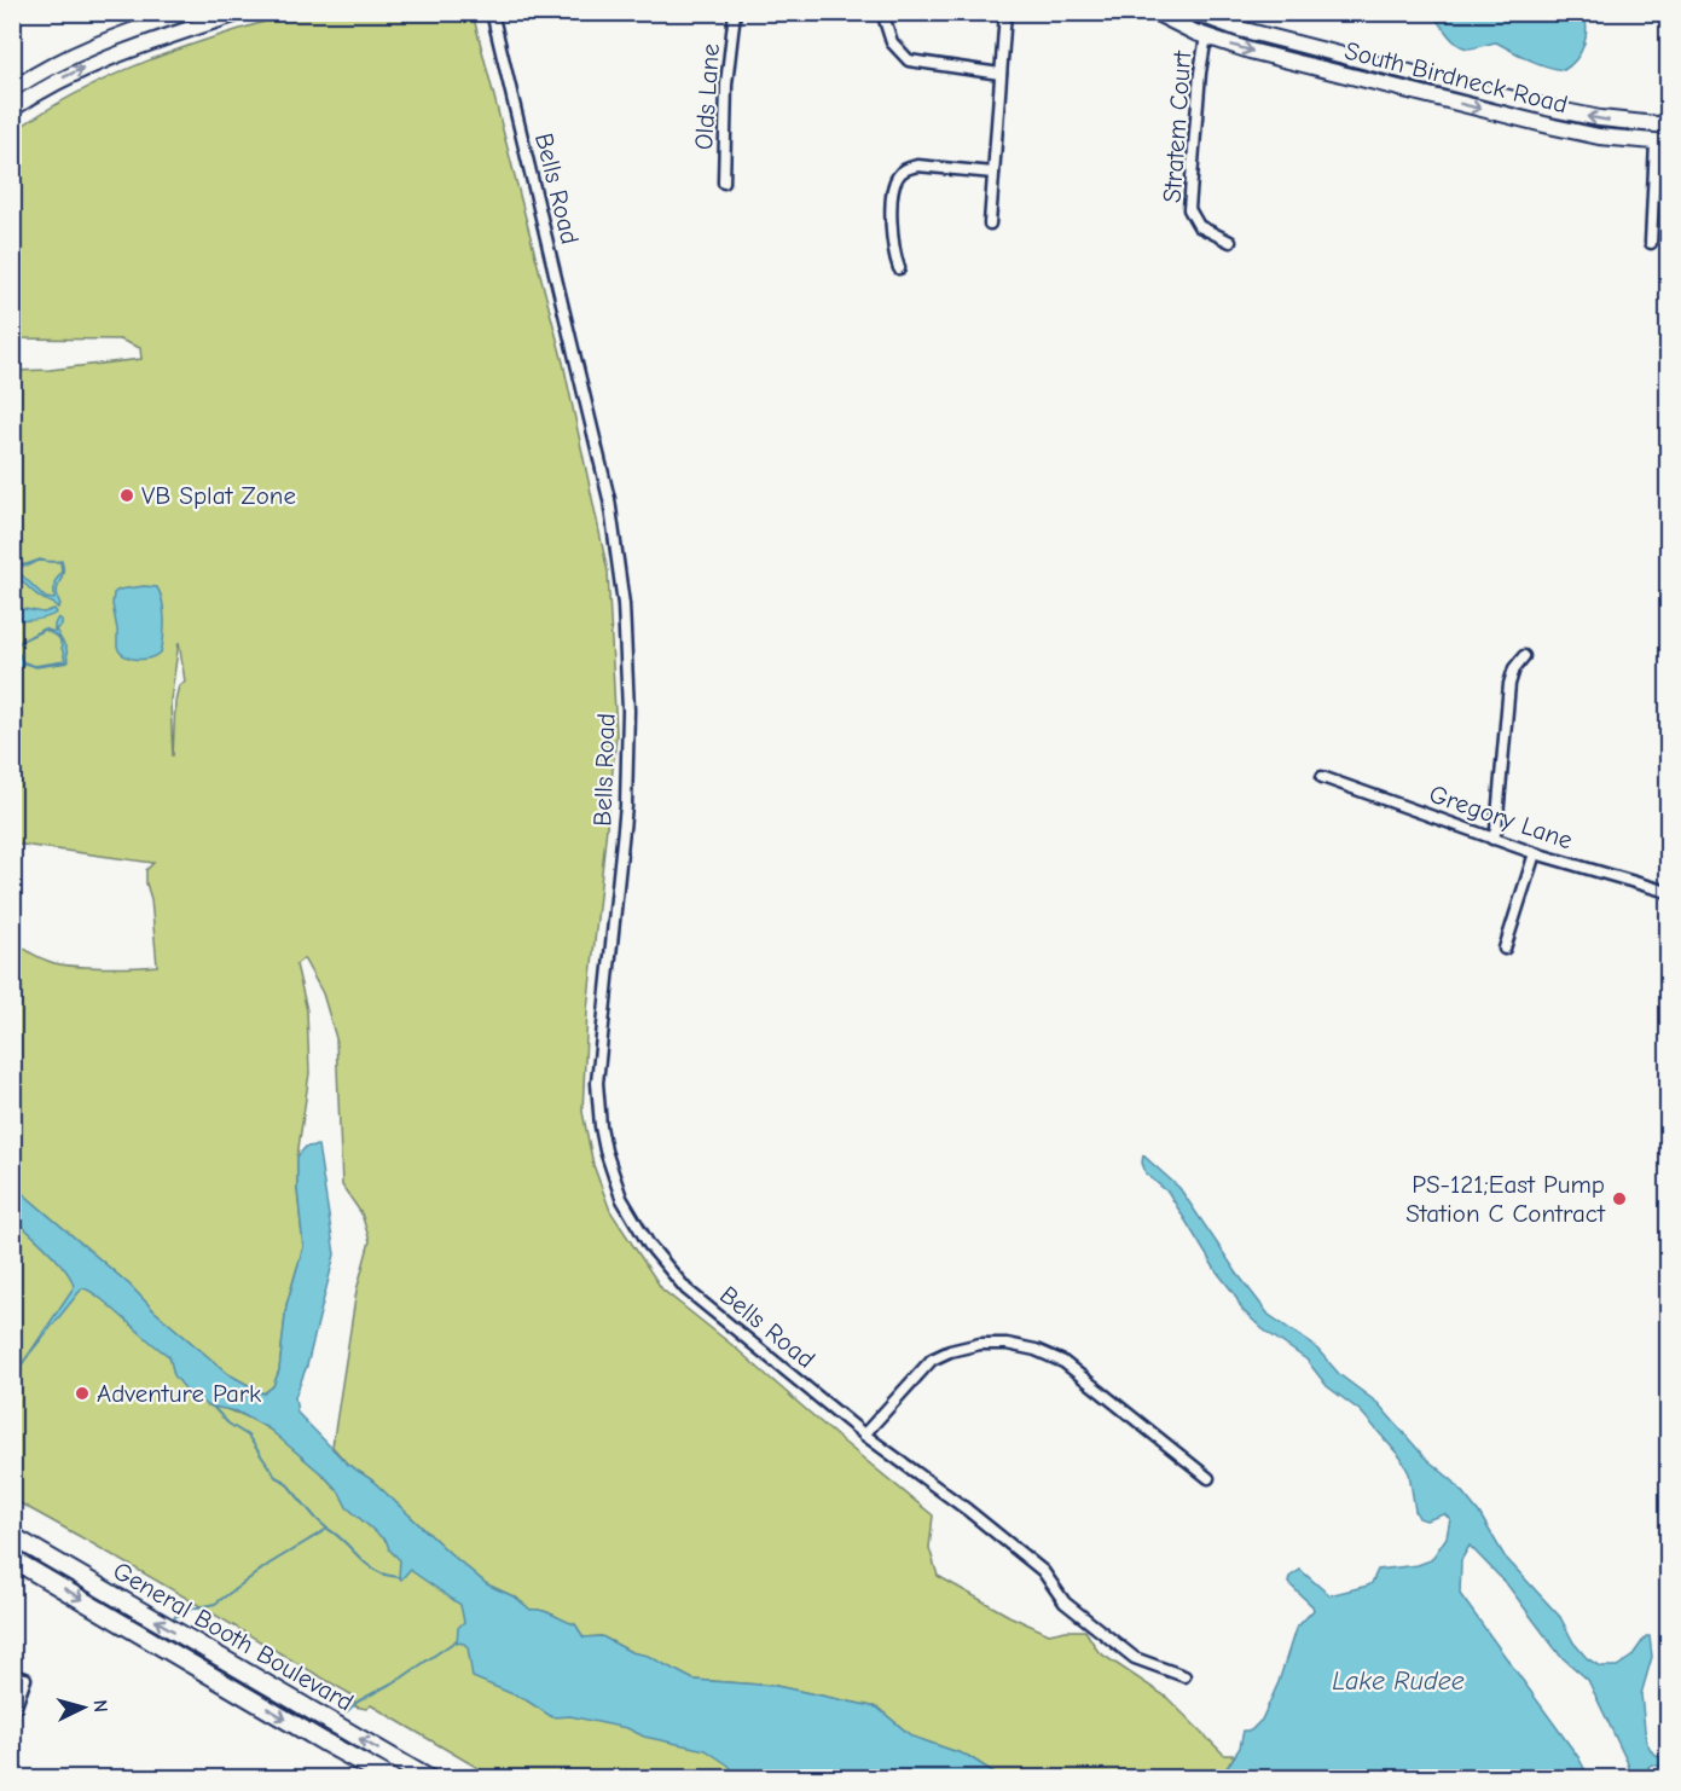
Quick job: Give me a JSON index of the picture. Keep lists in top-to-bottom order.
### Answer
{
  "streets": {
    "highway": ["General Booth Boulevard"],
    "main road": ["South Birdneck Road"],
    "street": [
      "Olds Lane",
      "Stratem Court",
      "Bells Road",
      "Gregory Lane"
    ]
  },
  "crossings": [
    ["South Birdneck Road", "Stratem Court"]
  ],
  "water": ["Lake Rudee"],
  "places": ["VB Splat Zone", "PS-121;East Pump Station C Contract", "Adventure Park"],
  "north": "right"
}
